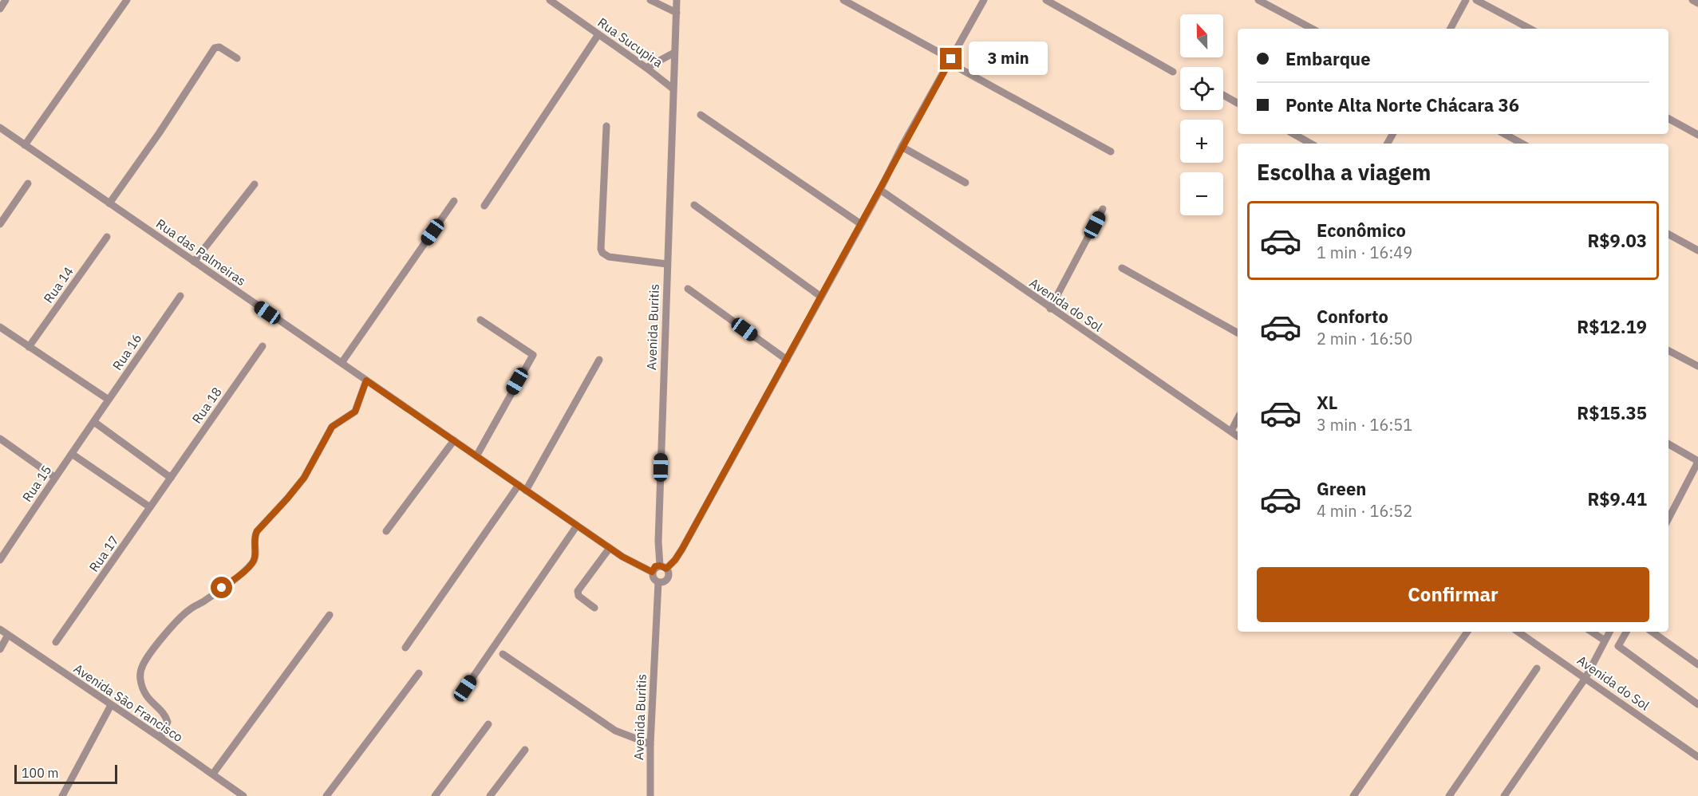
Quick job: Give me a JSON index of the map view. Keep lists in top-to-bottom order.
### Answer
{
  "streets": {
    "street": [
      "Rua Sucupira",
      "Rua das Palmeiras",
      "Rua 14",
      "Avenida do Sol",
      "Avenida Buritis",
      "Rua 16",
      "Rua 18",
      "Rua 15",
      "Rua 17",
      "Avenida São Francisco"
    ]
  },
  "crossings": [
    ["Rua Sucupira", "Avenida Buritis"],
    ["Rua das Palmeiras", "Avenida Buritis"],
    ["Rua 16", "Rua 15"],
    ["Rua 18", "Rua 17"]
  ],
  "scale_bar": "100 m",
  "north": "top",
  "page": {
    "map_buttons": ["+", "−"],
    "banner": ["Embarque", "Ponte Alta Norte Chácara 36"],
    "bubble": "3 min",
    "heading": "Escolha a viagem",
    "list": [
      {
        "name": "Econômico",
        "note": "1 min · 16:49",
        "value": "R$9.03"
      },
      {
        "name": "Conforto",
        "note": "2 min · 16:50",
        "value": "R$12.19"
      },
      {
        "name": "XL",
        "note": "3 min · 16:51",
        "value": "R$15.35"
      },
      {
        "name": "Green",
        "note": "4 min · 16:52",
        "value": "R$9.41"
      }
    ],
    "buttons": "Confirmar",
    "scale": "100 m"
  }
}
